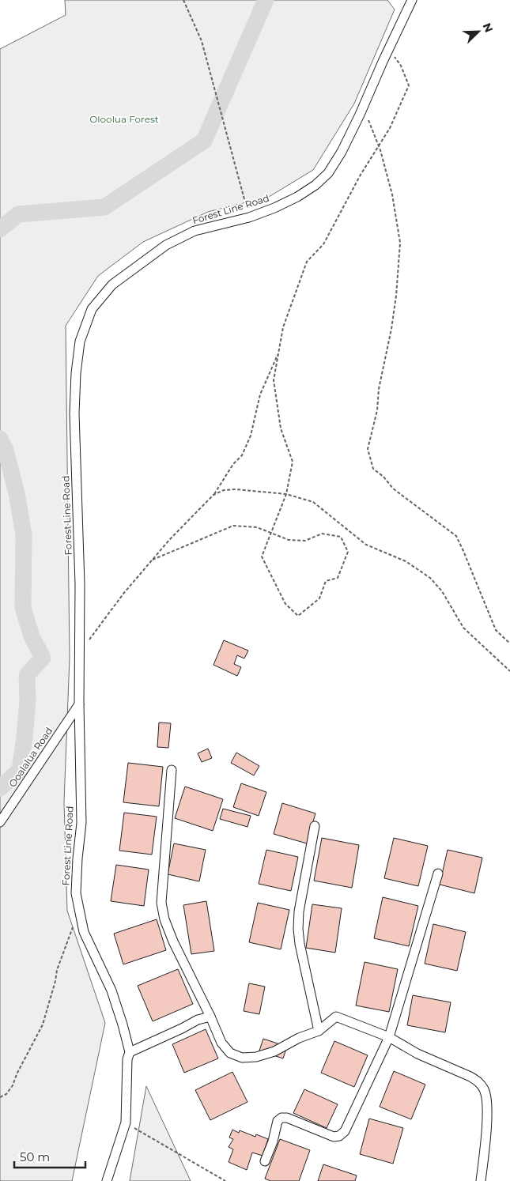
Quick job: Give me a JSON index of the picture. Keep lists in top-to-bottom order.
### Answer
{
  "streets": {
    "street": ["Forest Line Road", "Ooalalua Road"]
  },
  "crossings": [
    ["Forest Line Road", "Ooalalua Road"]
  ],
  "parks": ["Oloolua Forest"],
  "scale_bar": "50 m",
  "north": "top right"
}
